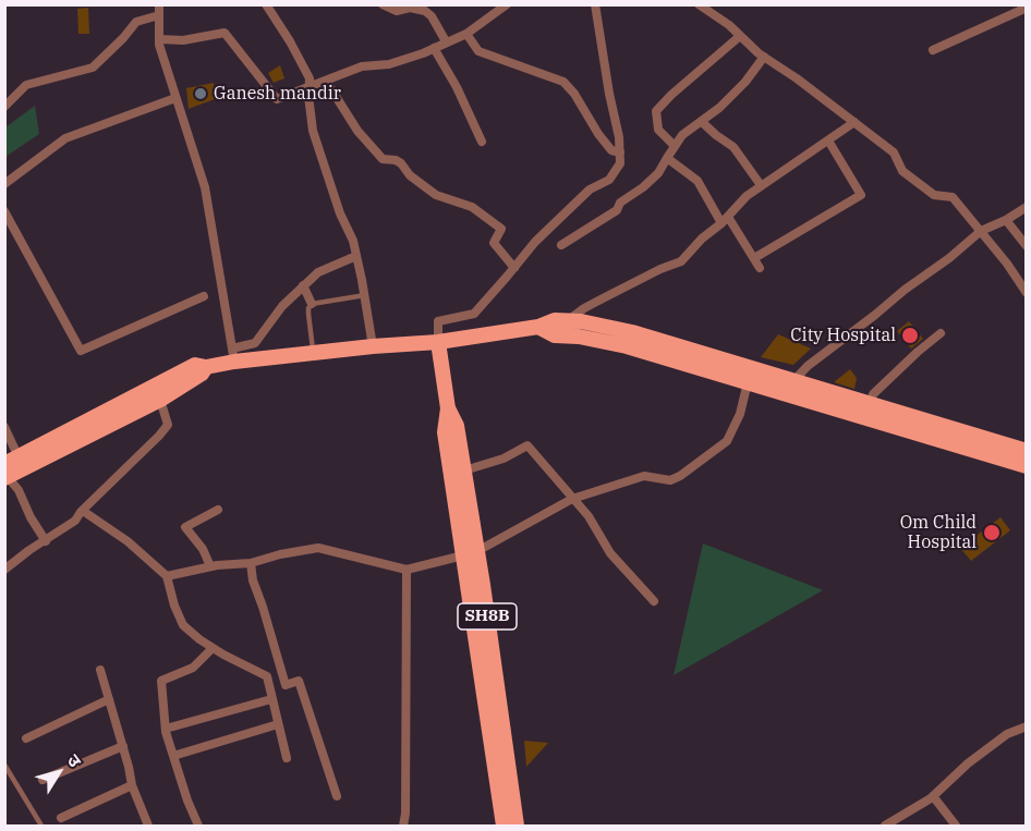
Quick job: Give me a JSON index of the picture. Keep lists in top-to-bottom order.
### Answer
{
  "streets": {
    "main road": ["SH8B"]
  },
  "places": ["Ganesh mandir", "City Hospital", "Om Child Hospital"],
  "north": "top right"
}
